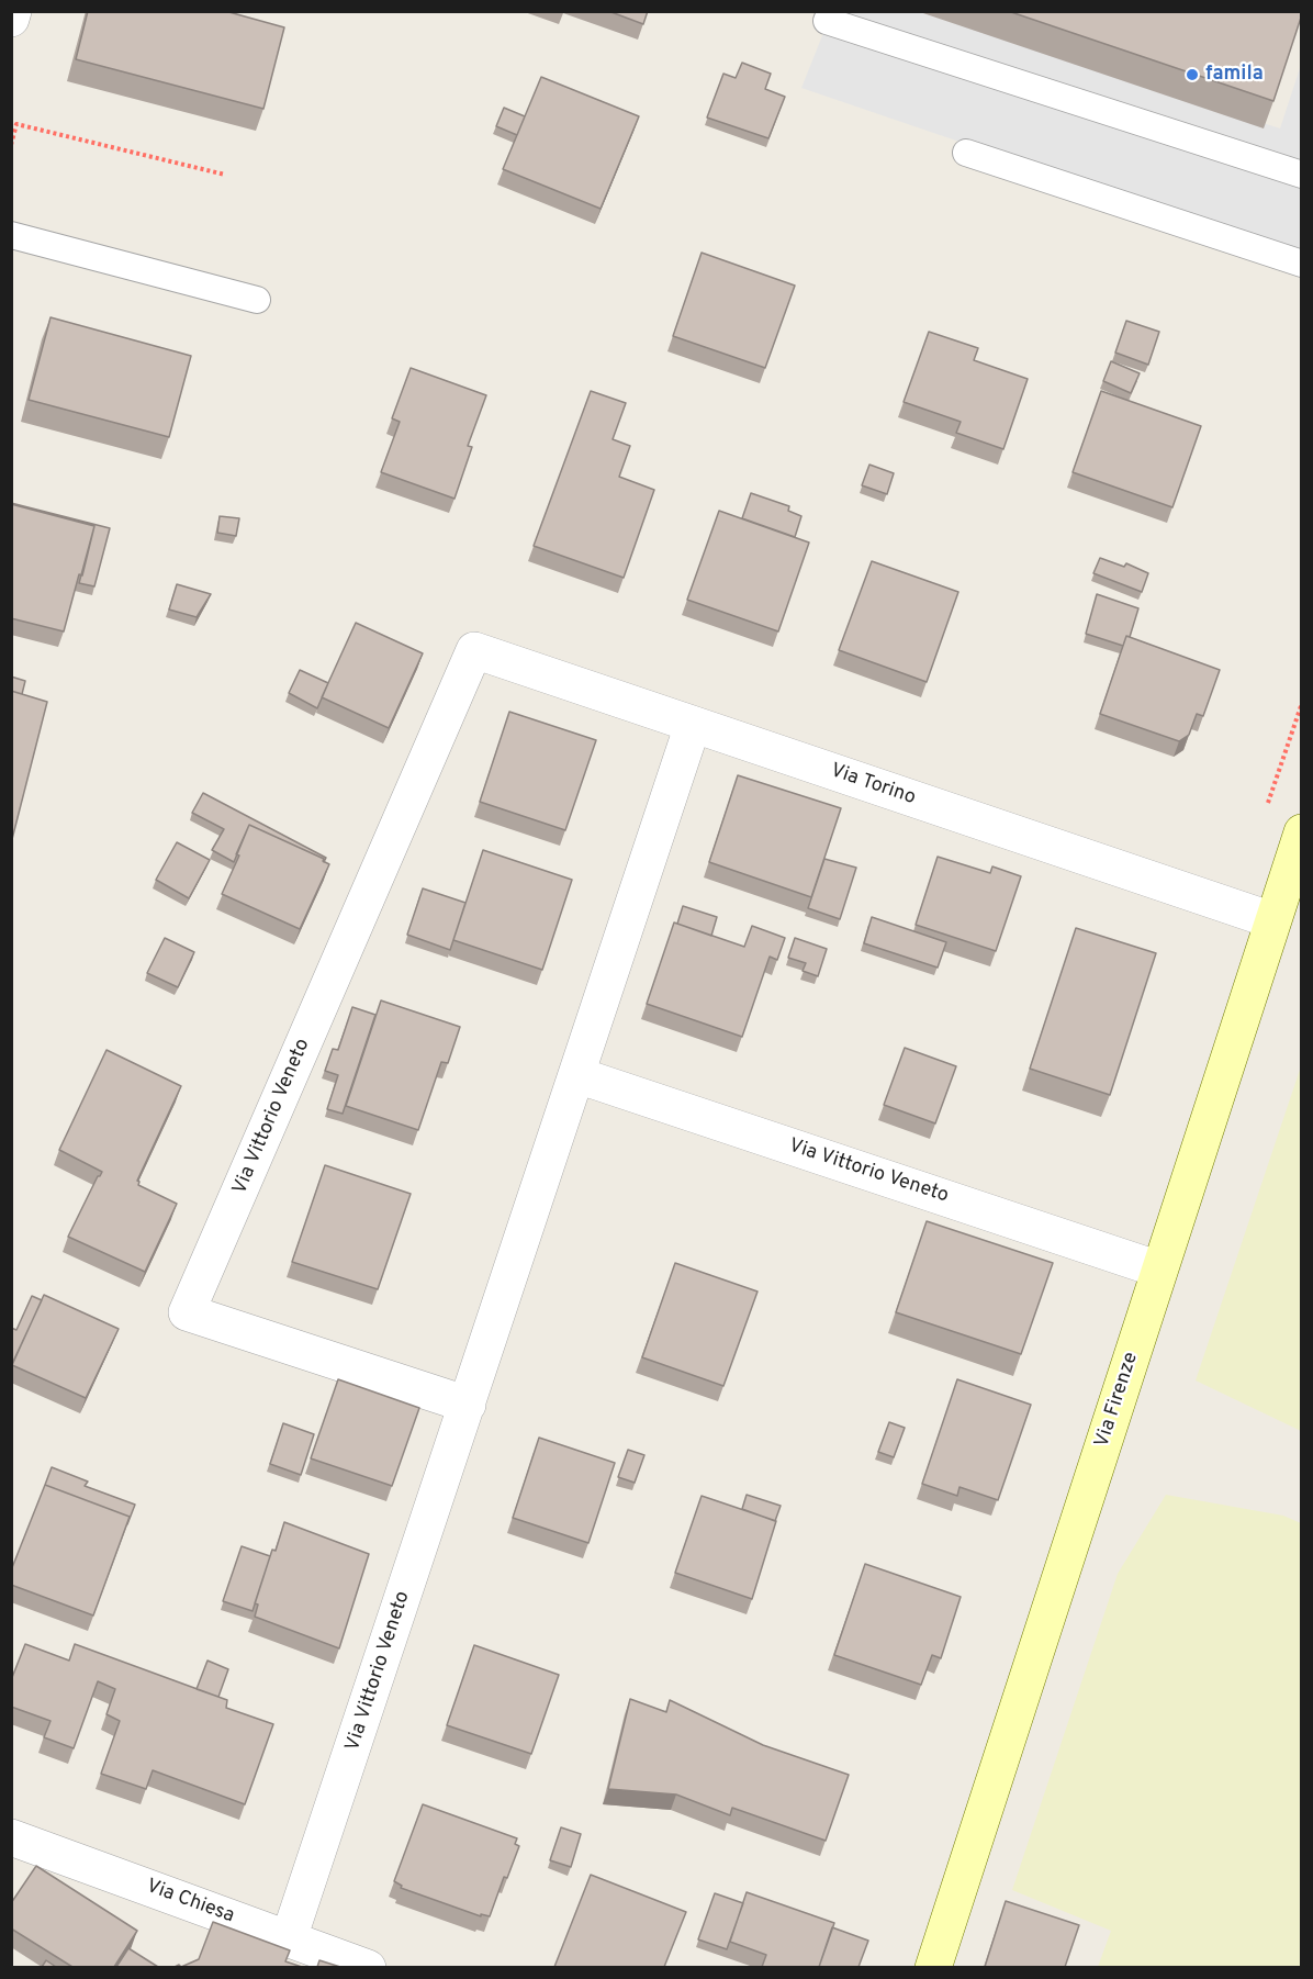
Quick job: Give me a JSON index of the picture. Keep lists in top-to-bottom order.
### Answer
{
  "streets": {
    "main road": ["Via Firenze"],
    "street": ["Via Torino", "Via Vittorio Veneto", "Via Chiesa"]
  },
  "crossings": [
    ["Via Torino", "Via Vittorio Veneto"],
    ["Via Torino", "Via Firenze"],
    ["Via Vittorio Veneto", "Via Firenze"],
    ["Via Vittorio Veneto", "Via Chiesa"]
  ],
  "places": ["famila"]
}
